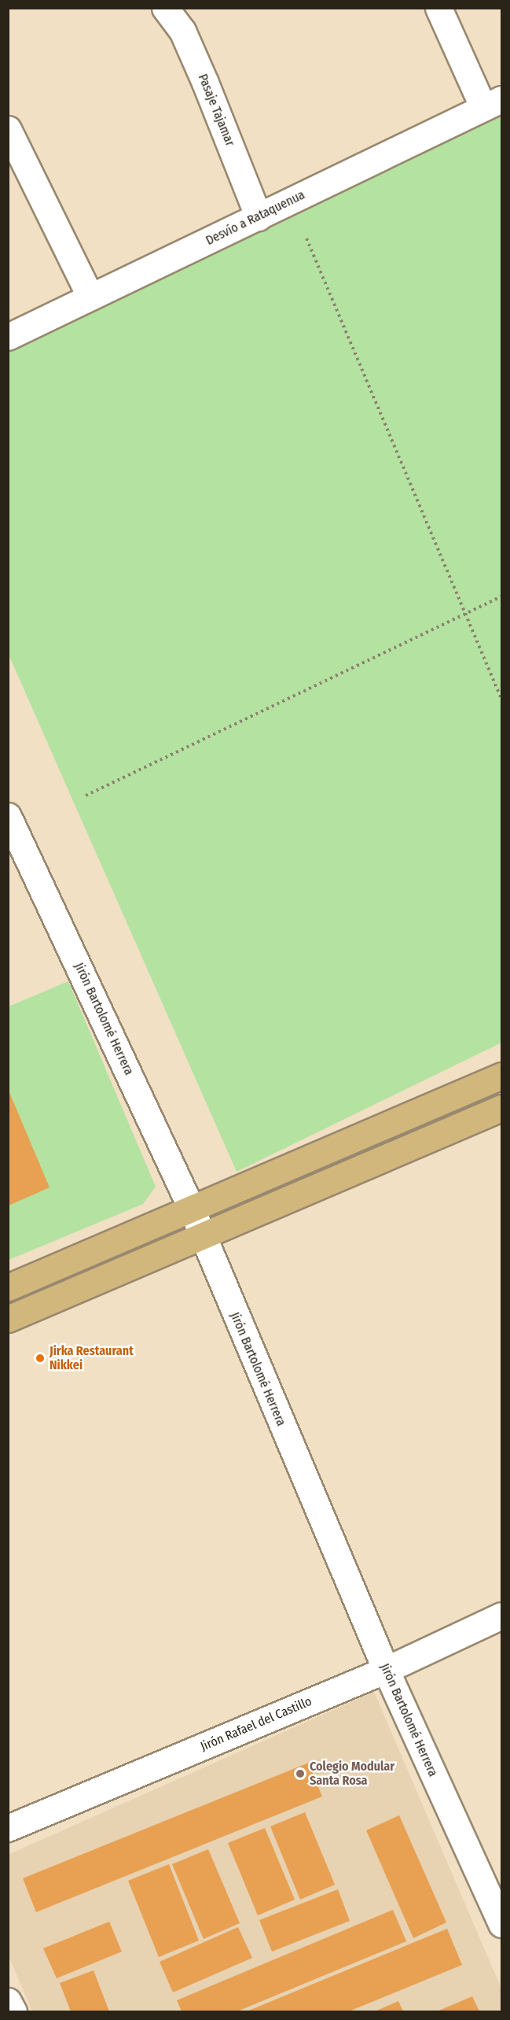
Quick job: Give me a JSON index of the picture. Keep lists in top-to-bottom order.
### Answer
{
  "streets": {
    "street": [
      "Pasaje Tajamar",
      "Desvío a Rataquenua",
      "Jirón Bartolomé Herrera",
      "Jirón Rafael del Castillo"
    ]
  },
  "crossings": [
    ["Pasaje Tajamar", "Desvío a Rataquenua"],
    ["Jirón Bartolomé Herrera", "Jirón Rafael del Castillo"]
  ],
  "places": ["Jirka Restaurant Nikkei", "Colegio Modular Santa Rosa"]
}
